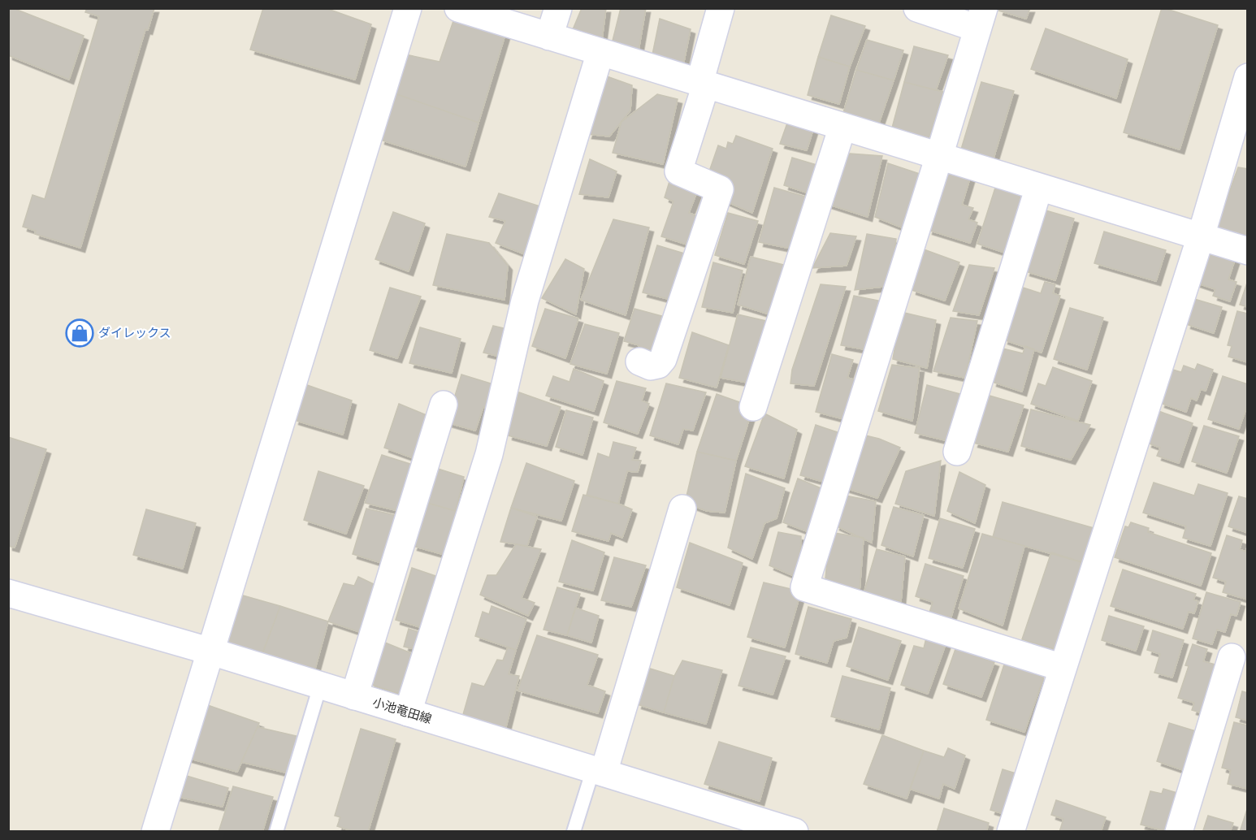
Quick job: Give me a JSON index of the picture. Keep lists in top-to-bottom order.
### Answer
{
  "streets": {
    "street": ["小池竜田線"]
  },
  "places": {
    "shop": ["ダイレックス"]
  }
}
